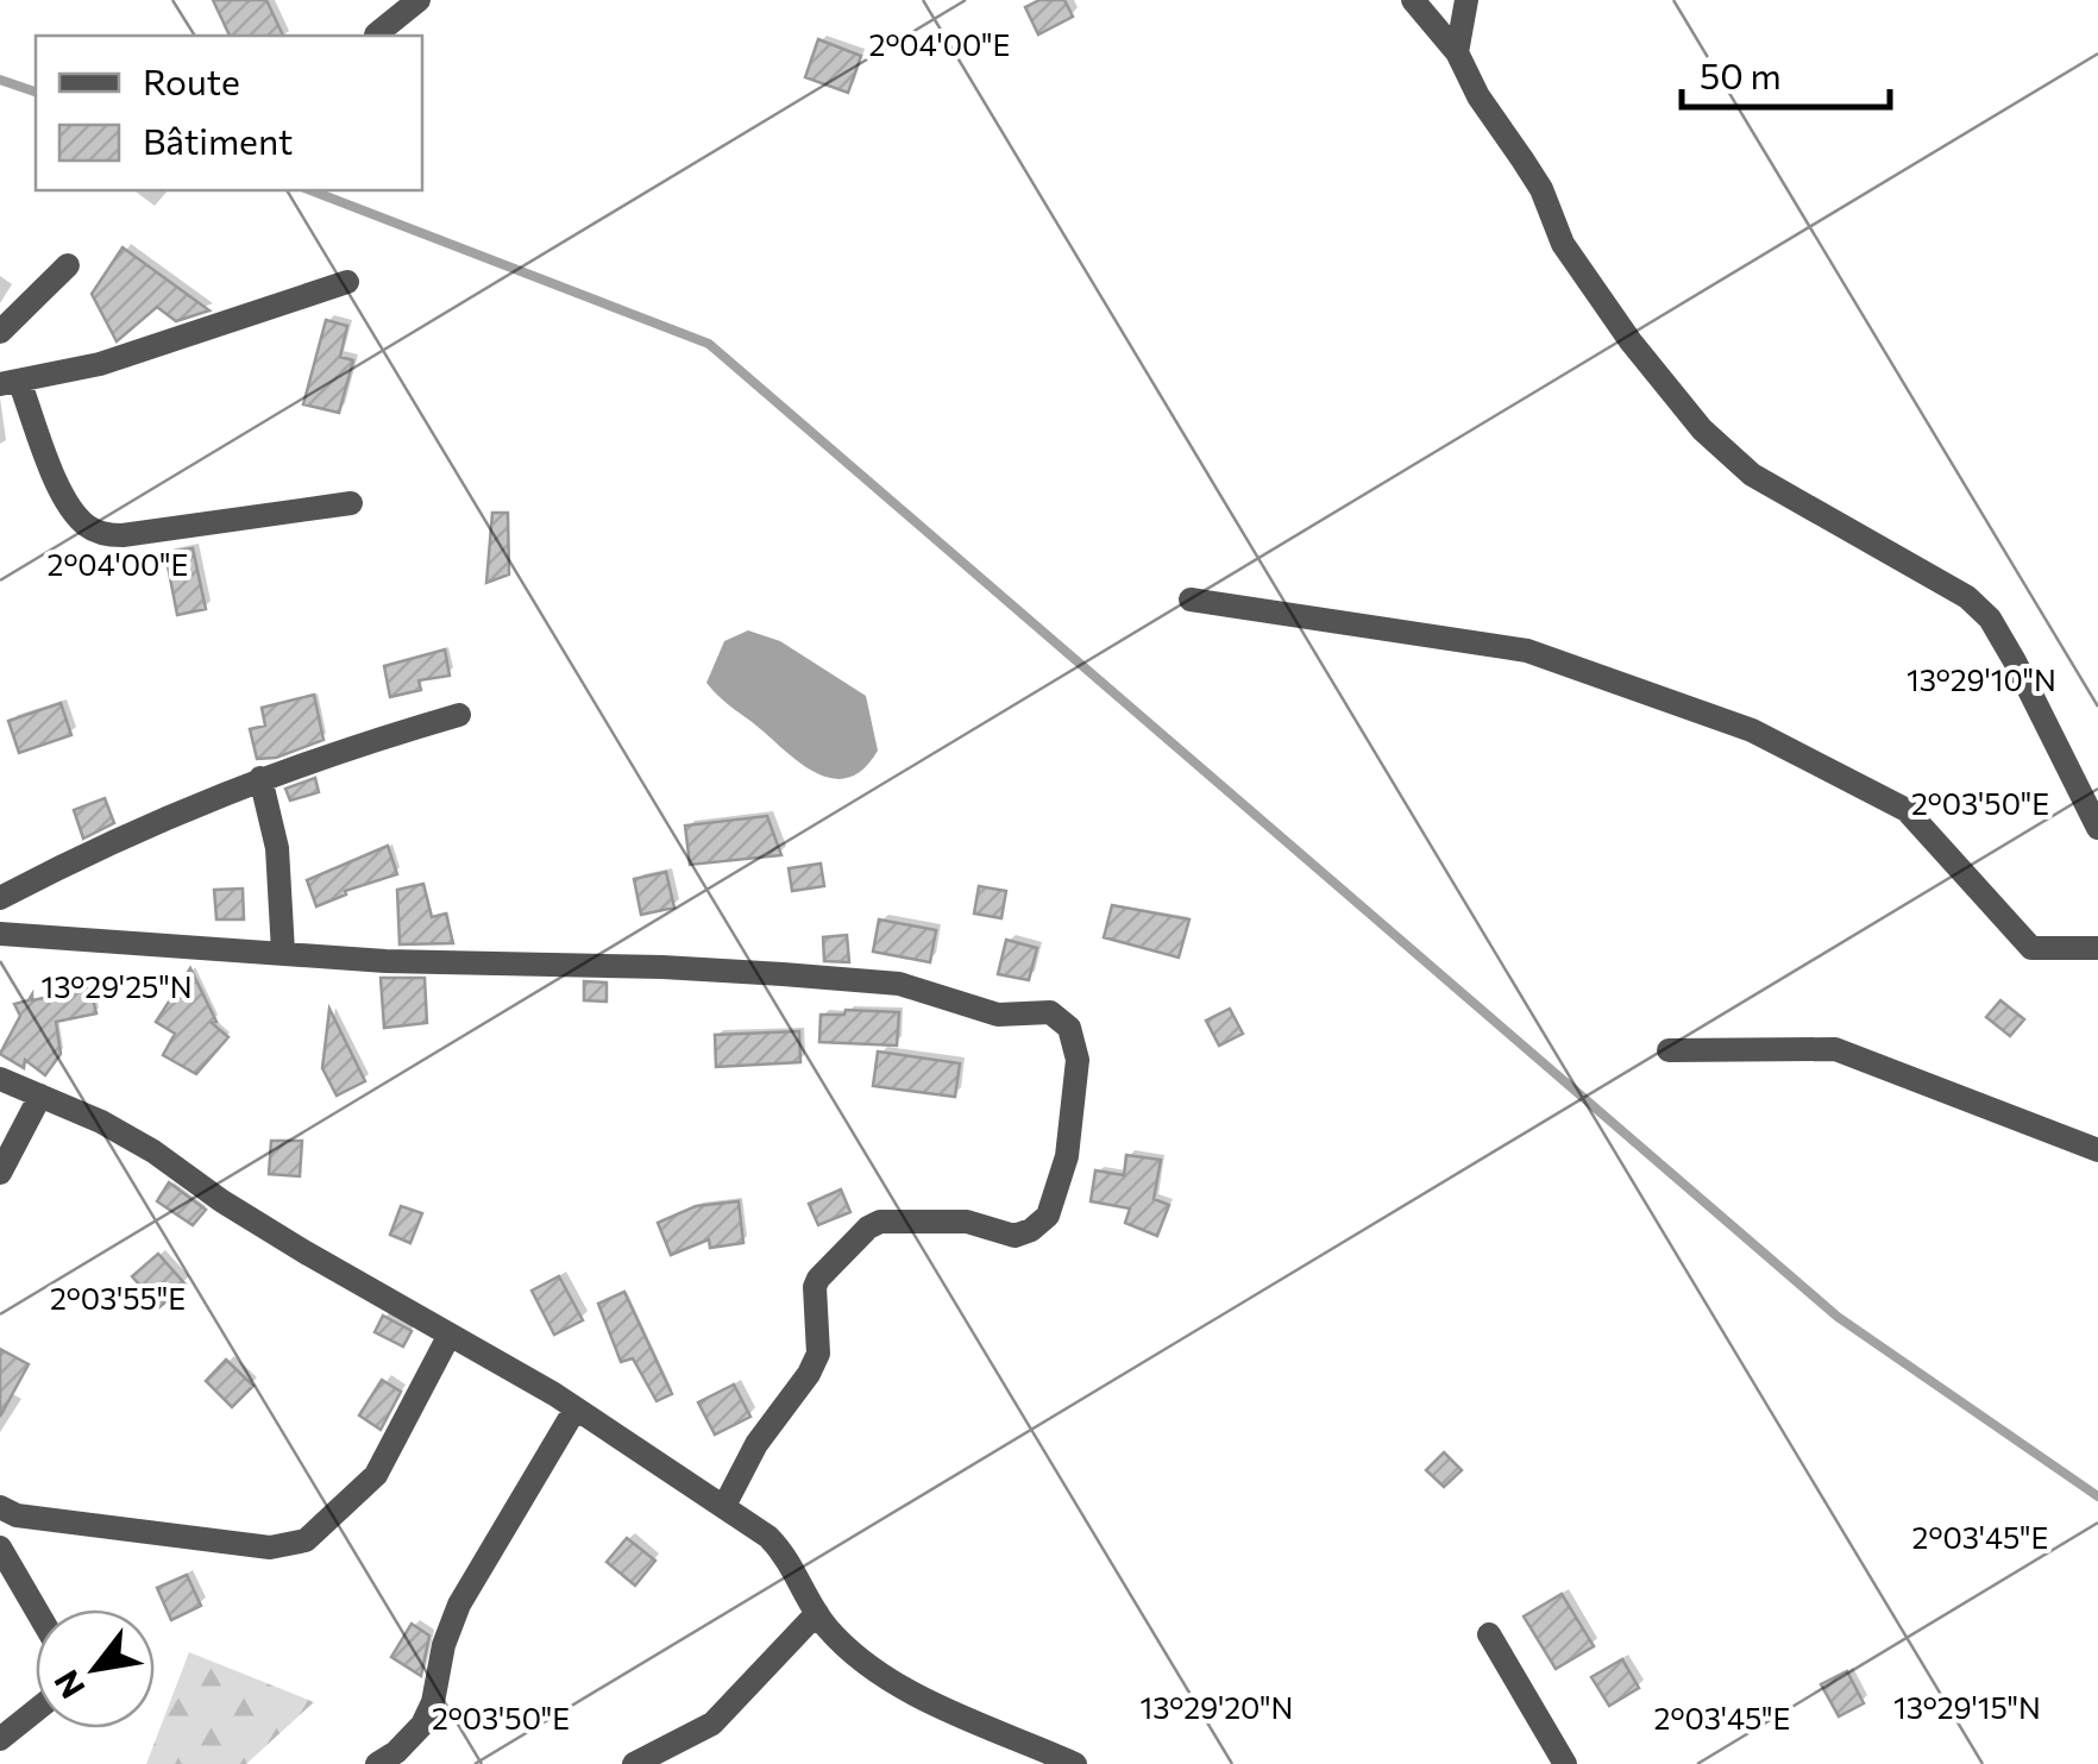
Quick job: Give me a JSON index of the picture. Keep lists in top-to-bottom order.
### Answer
{
  "legend": ["Route", "Bâtiment"],
  "scale_bar": "50 m",
  "north": "bottom left",
  "coordinates": [
    "2°04'00\"E",
    "13°29'10\"N",
    "2°03'50\"E",
    "13°29'25\"N",
    "2°03'55\"E",
    "2°03'45\"E",
    "13°29'20\"N",
    "13°29'15\"N"
  ]
}
